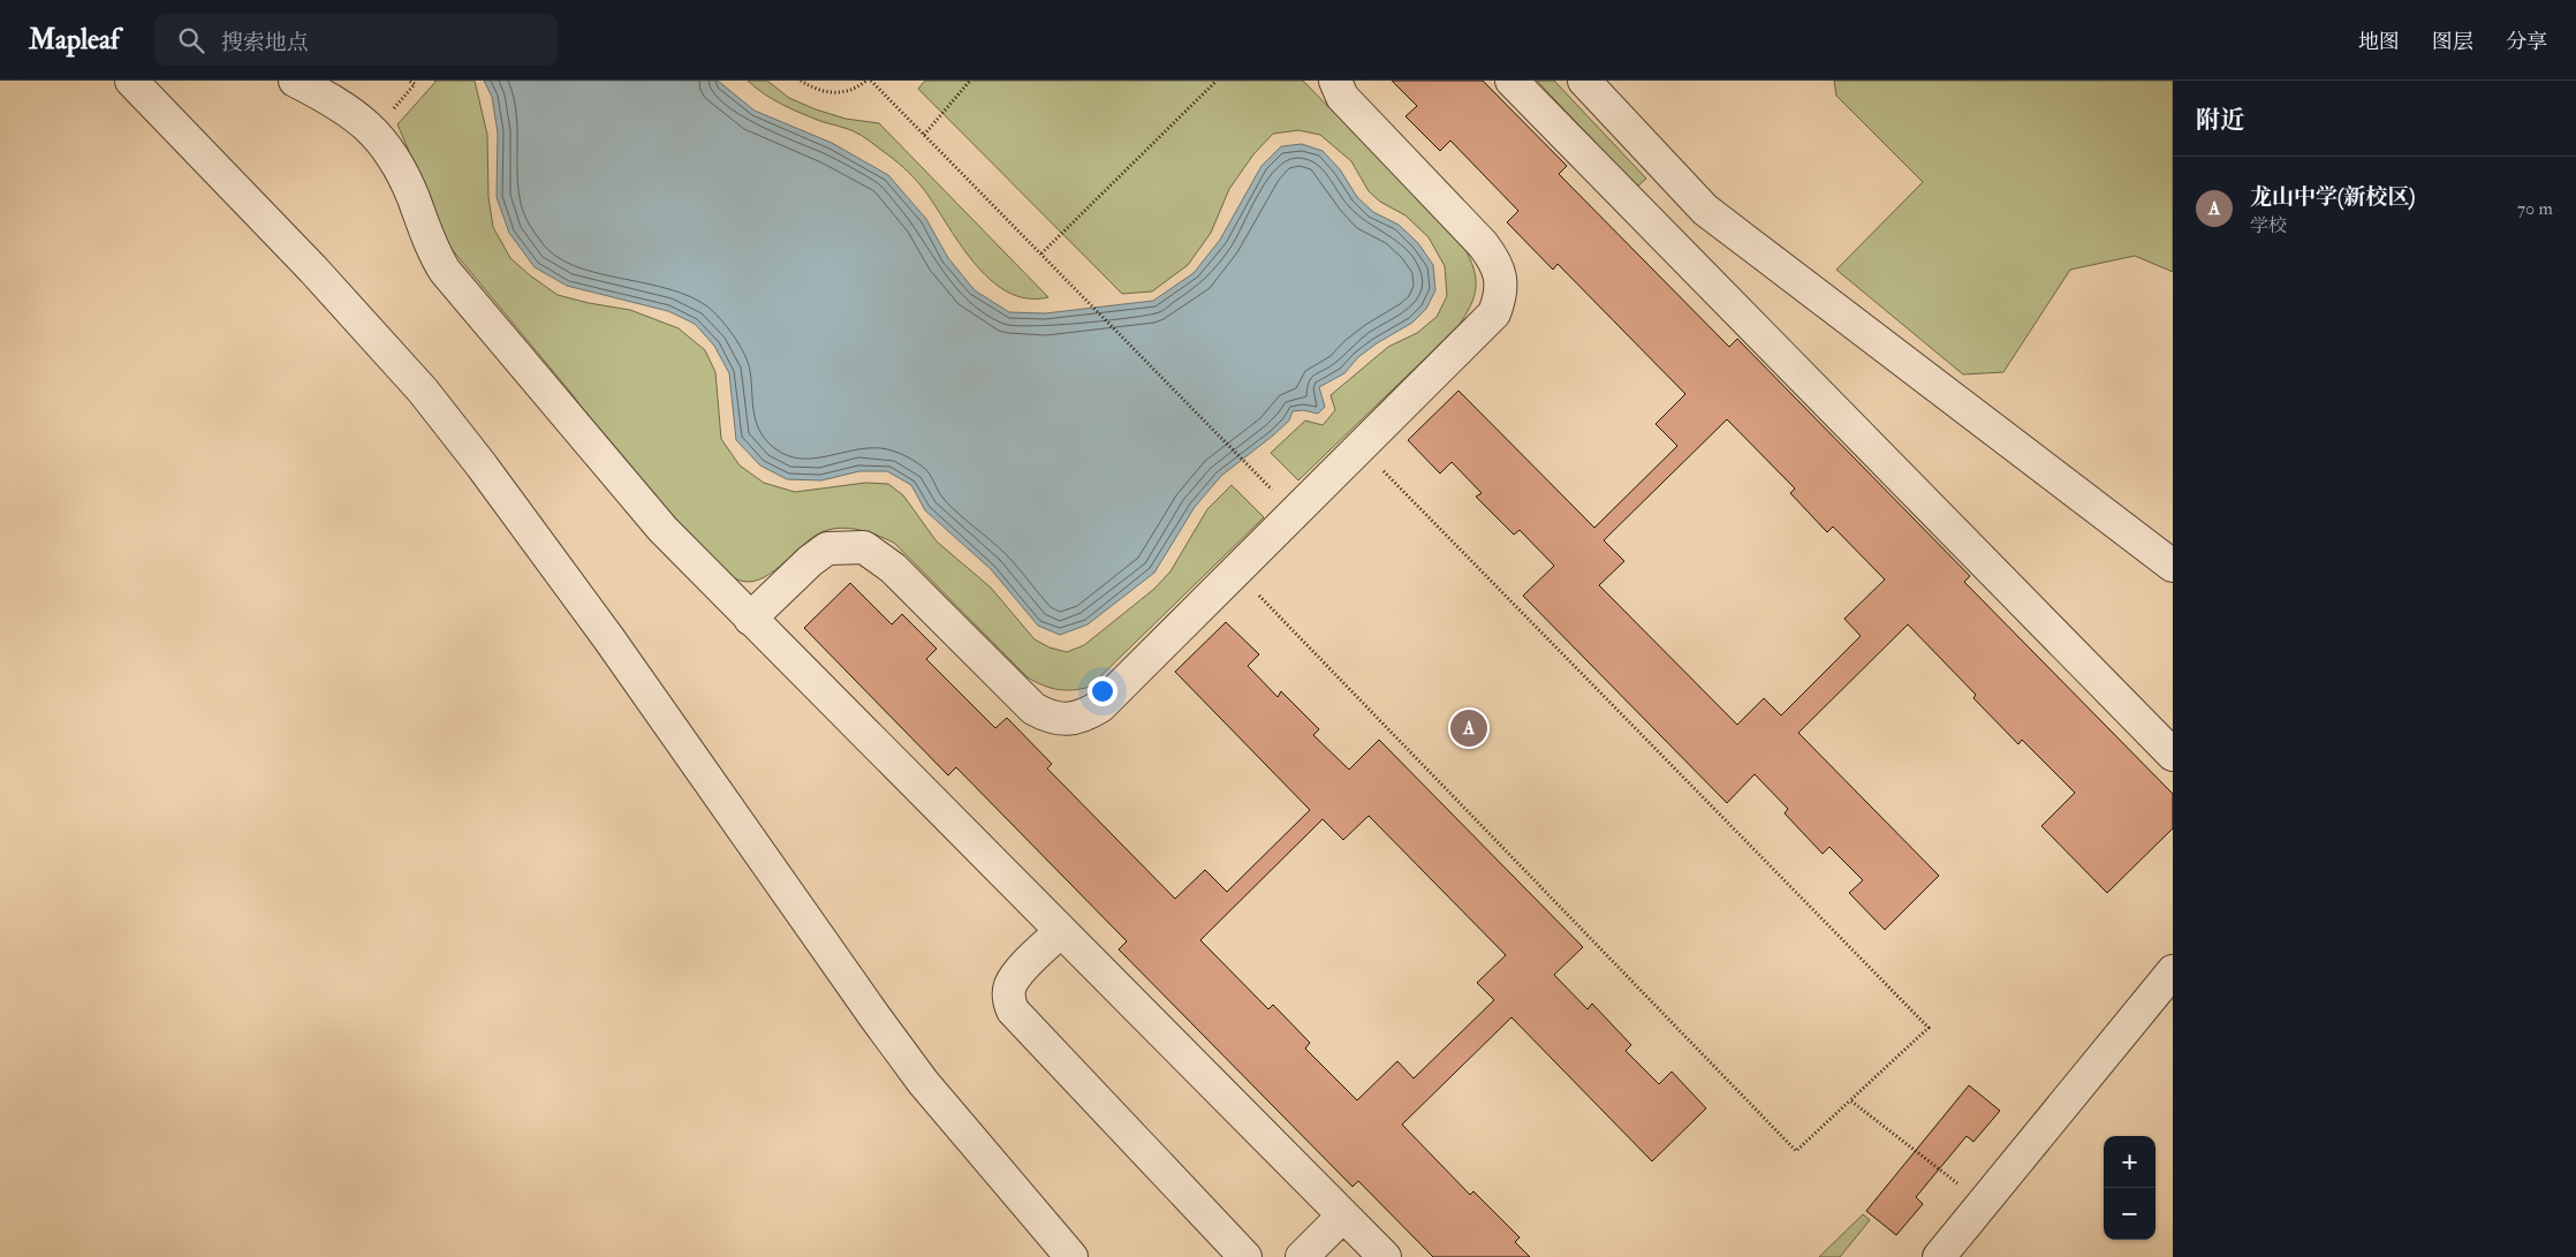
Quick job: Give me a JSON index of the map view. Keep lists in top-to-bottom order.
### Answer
{
  "page": {
    "header": "Mapleaf",
    "search": "搜索地点",
    "nav": ["地图", "图层", "分享"],
    "heading": "附近",
    "list": [
      {
        "mark": "A",
        "name": "龙山中学(新校区)",
        "note": "学校",
        "value": "70 m"
      }
    ],
    "pins": "A",
    "map_buttons": ["+", "−"]
  }
}
